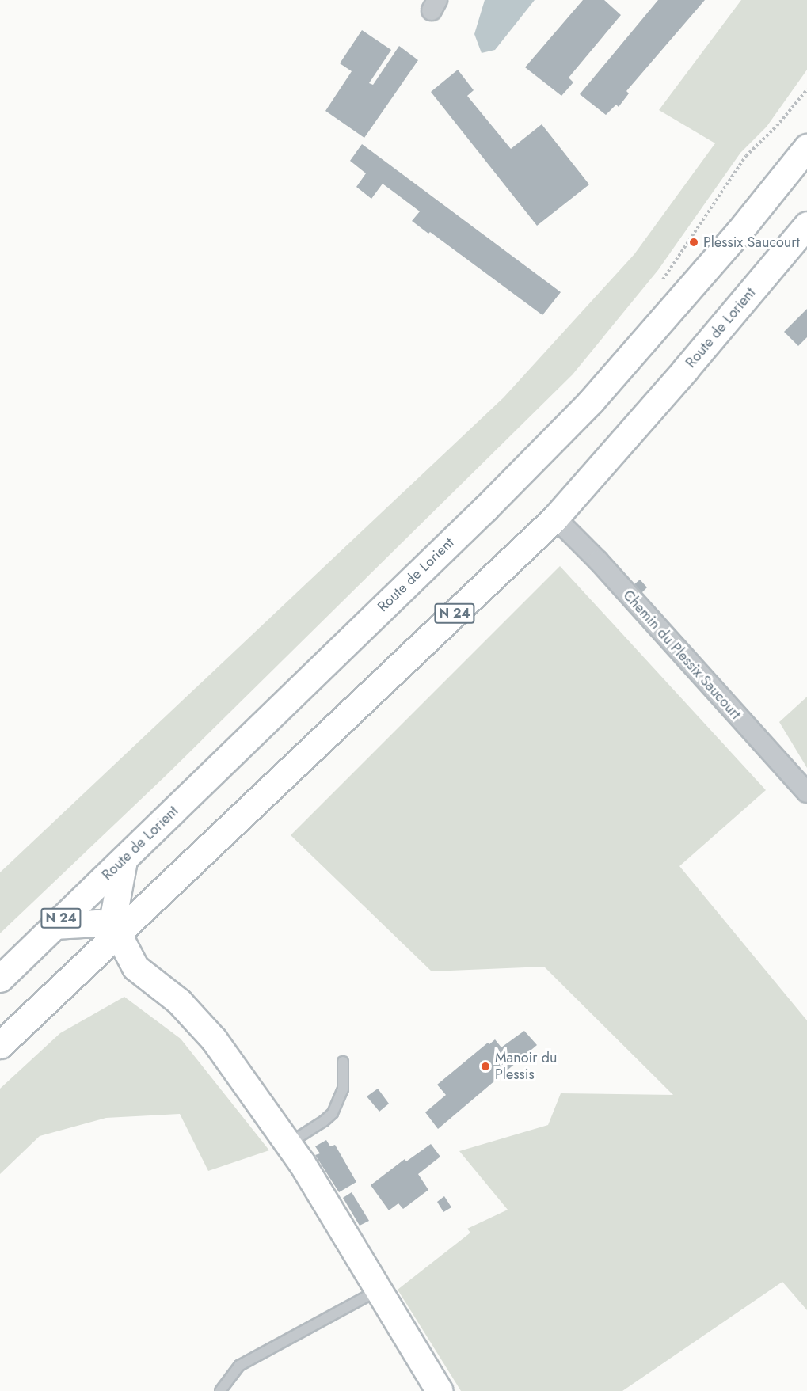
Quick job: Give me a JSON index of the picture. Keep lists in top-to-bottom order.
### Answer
{
  "streets": {
    "main road": ["Route de Lorient", "N 24"],
    "street": ["Chemin du Plessix Saucourt"]
  },
  "crossings": [
    ["Route de Lorient", "Chemin du Plessix Saucourt"]
  ],
  "places": ["Plessix Saucourt", "Manoir du Plessis"]
}
